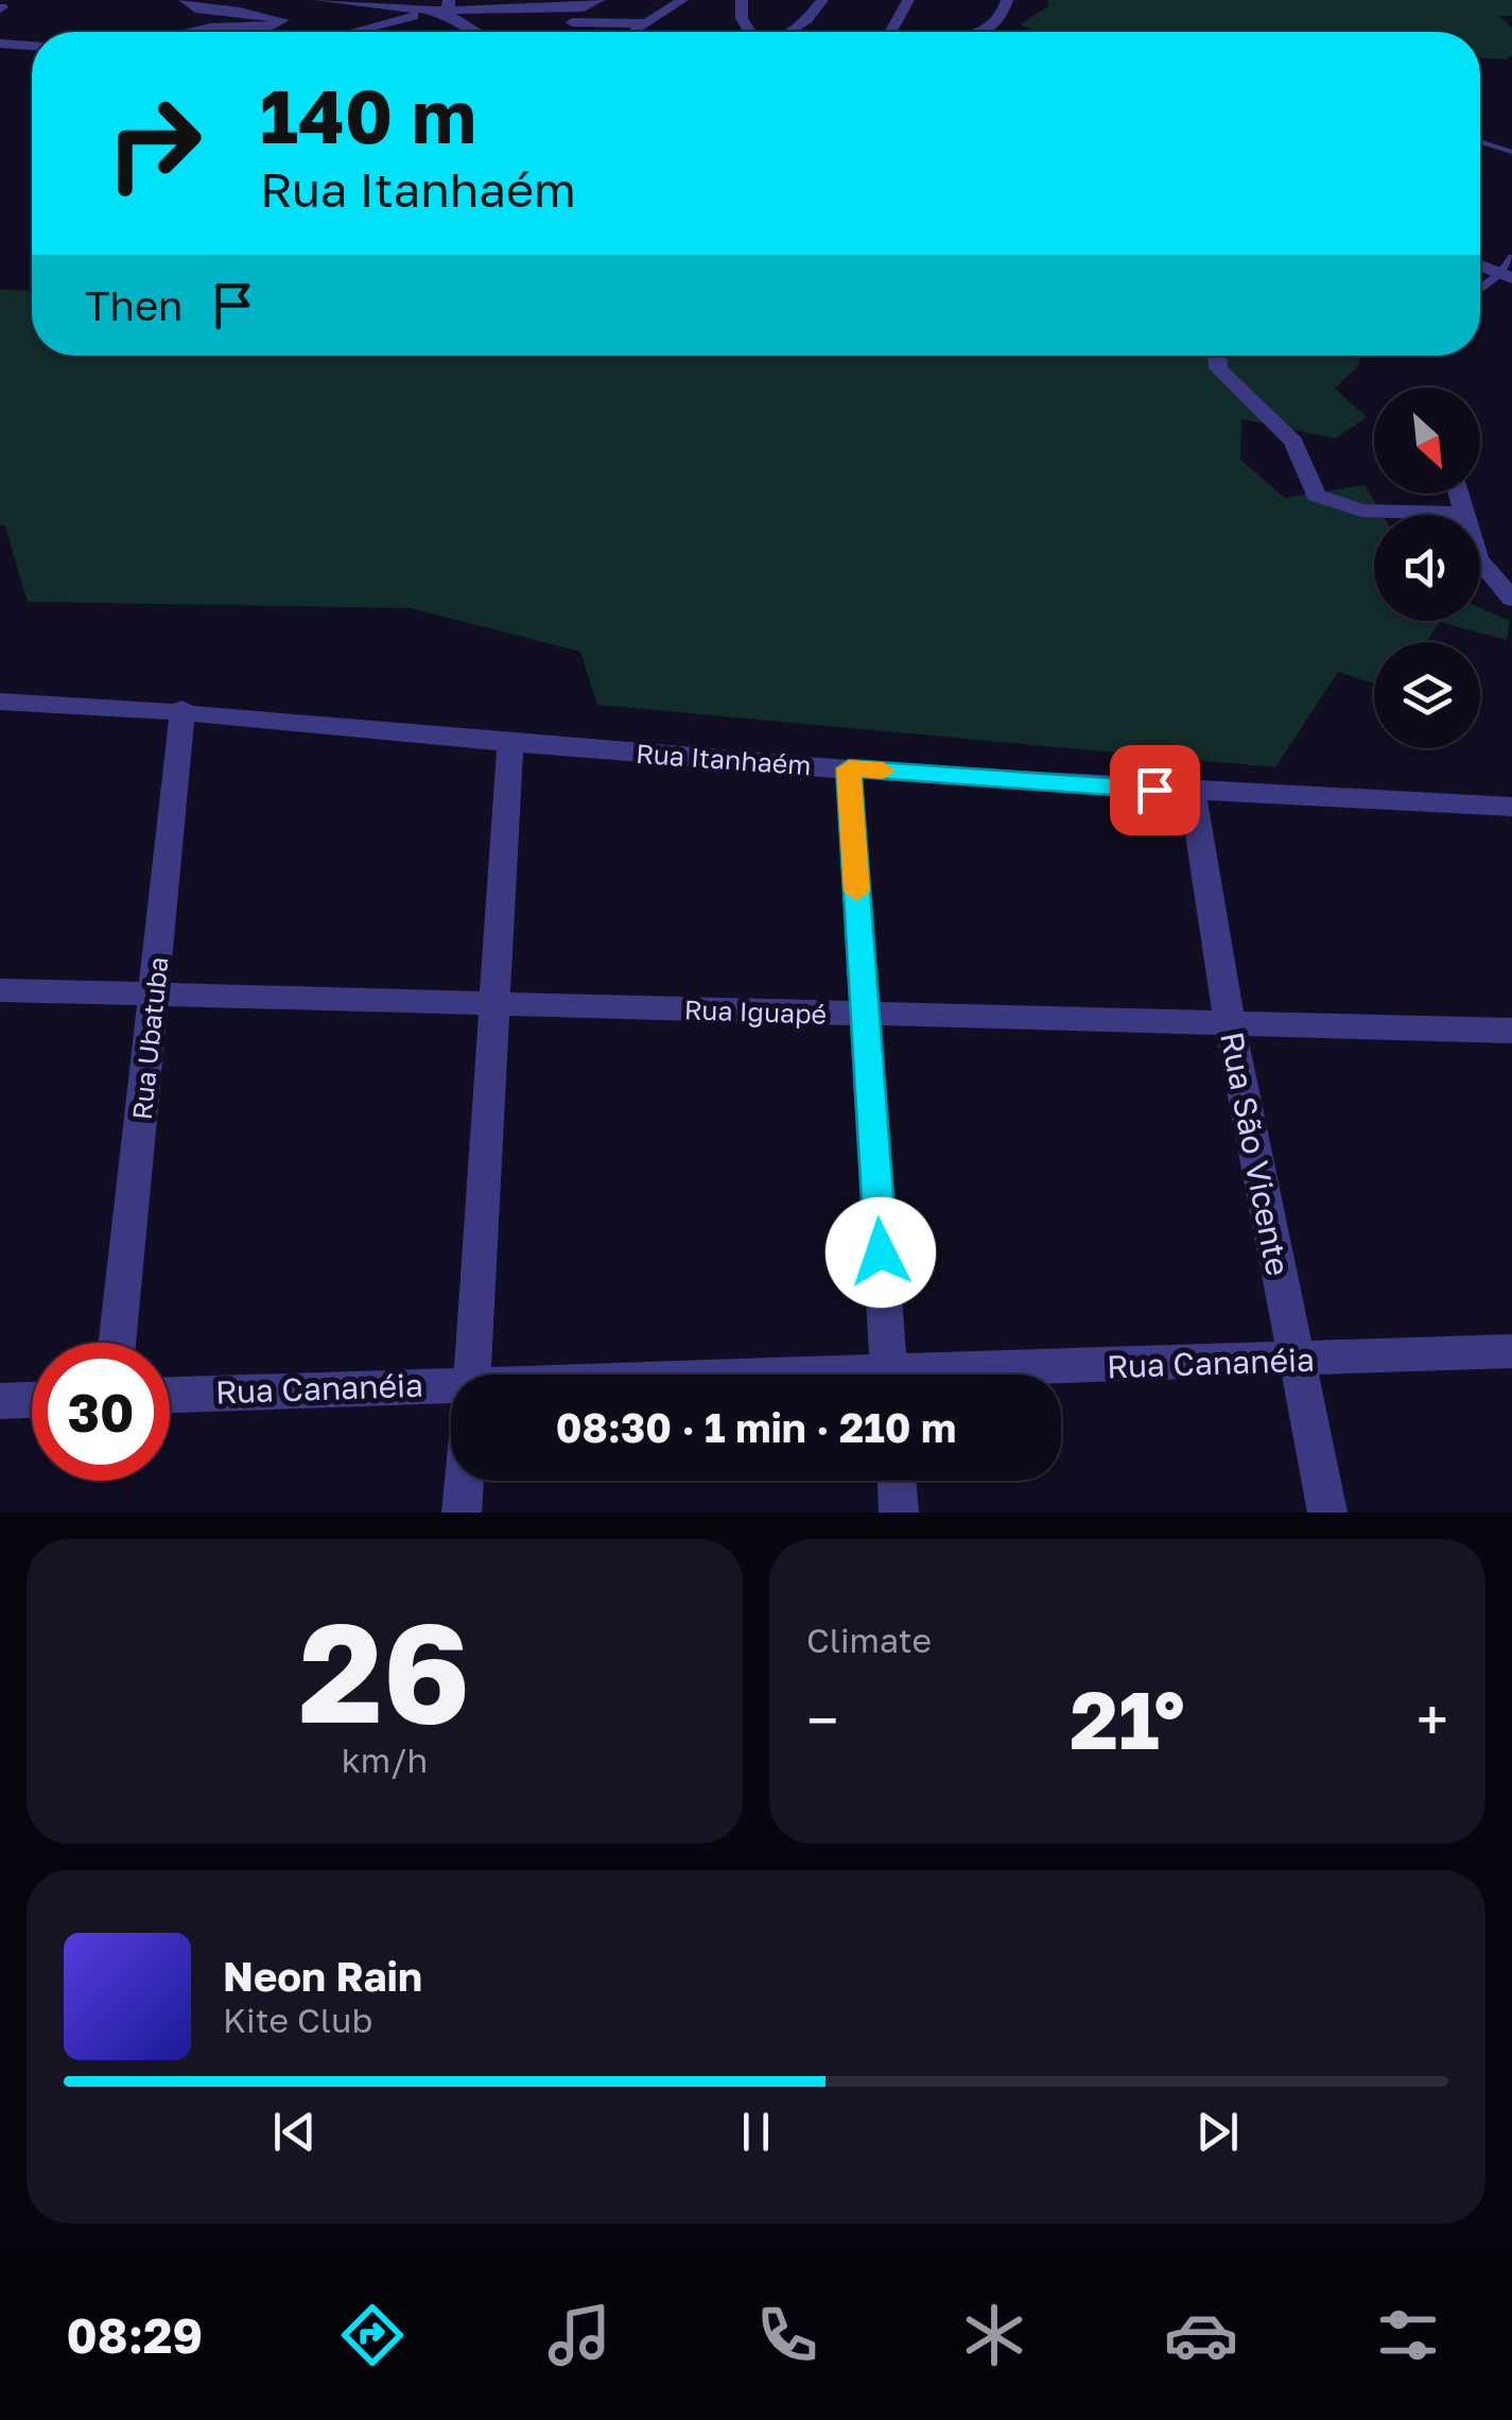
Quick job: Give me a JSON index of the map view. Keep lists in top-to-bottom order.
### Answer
{
  "streets": {
    "street": [
      "Rua Itanhaém",
      "Rua Iguapé",
      "Rua Ubatuba",
      "Rua São Vicente",
      "Rua Cananéia"
    ]
  },
  "crossings": [
    ["Rua Itanhaém", "Rua Ubatuba"],
    ["Rua Itanhaém", "Rua São Vicente"],
    ["Rua Iguapé", "Rua Ubatuba"],
    ["Rua Iguapé", "Rua São Vicente"],
    ["Rua São Vicente", "Rua Cananéia"]
  ],
  "north": "bottom right",
  "page": {
    "turn": ["140 m", "Rua Itanhaém"],
    "then": "Then",
    "limit": "30",
    "trip": "08:30 · 1 min · 210 m",
    "tile": [
      ["26", "km/h"],
      "Climate"
    ],
    "heat": ["−", "21°", "+"],
    "song": ["Neon Rain", "Kite Club"],
    "tabs": "08:29"
  }
}
